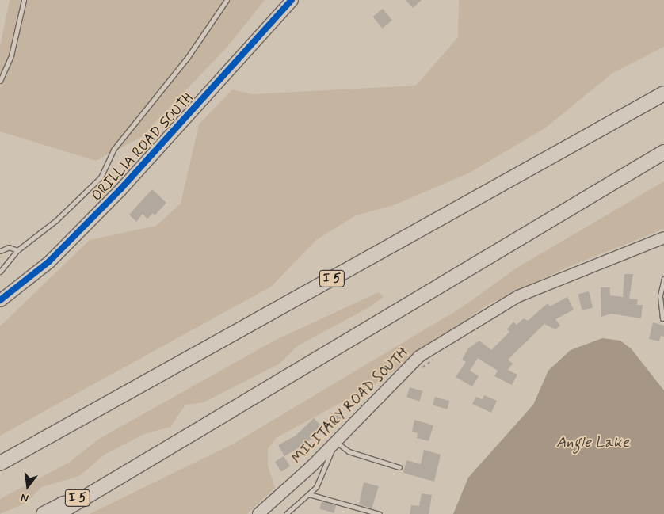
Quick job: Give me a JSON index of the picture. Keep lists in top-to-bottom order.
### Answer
{
  "streets": {
    "highway": ["I 5"],
    "main road": ["ORILLIA ROAD SOUTH", "MILITARY ROAD SOUTH"]
  },
  "water": ["Angle Lake"],
  "north": "bottom"
}
